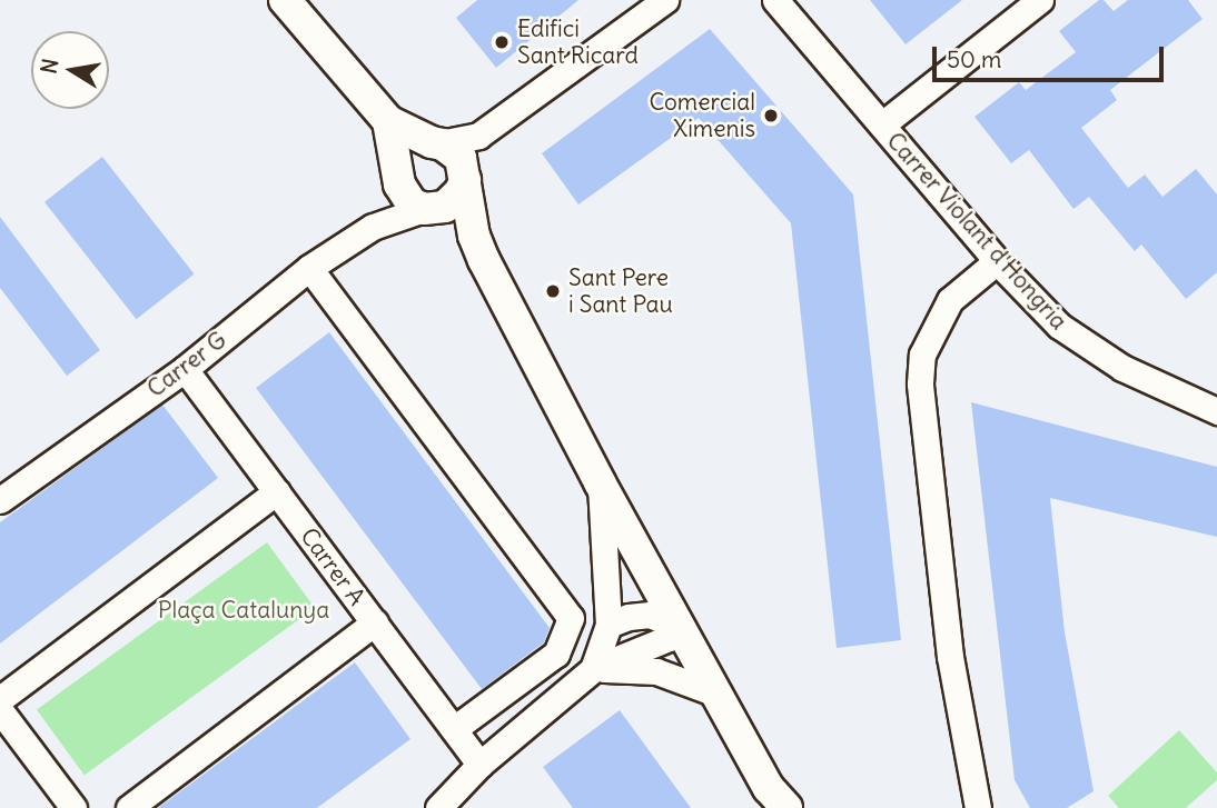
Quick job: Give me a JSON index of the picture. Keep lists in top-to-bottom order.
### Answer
{
  "streets": {
    "street": ["Carrer Violant d'Hongria", "Carrer G", "Carrer A"]
  },
  "crossings": [
    ["Carrer G", "Carrer A"]
  ],
  "parks": ["Plaça Catalunya"],
  "places": ["Edifici Sant Ricard", "Comercial Ximenis", "Sant Pere i Sant Pau"],
  "scale_bar": "50 m",
  "north": "left"
}
